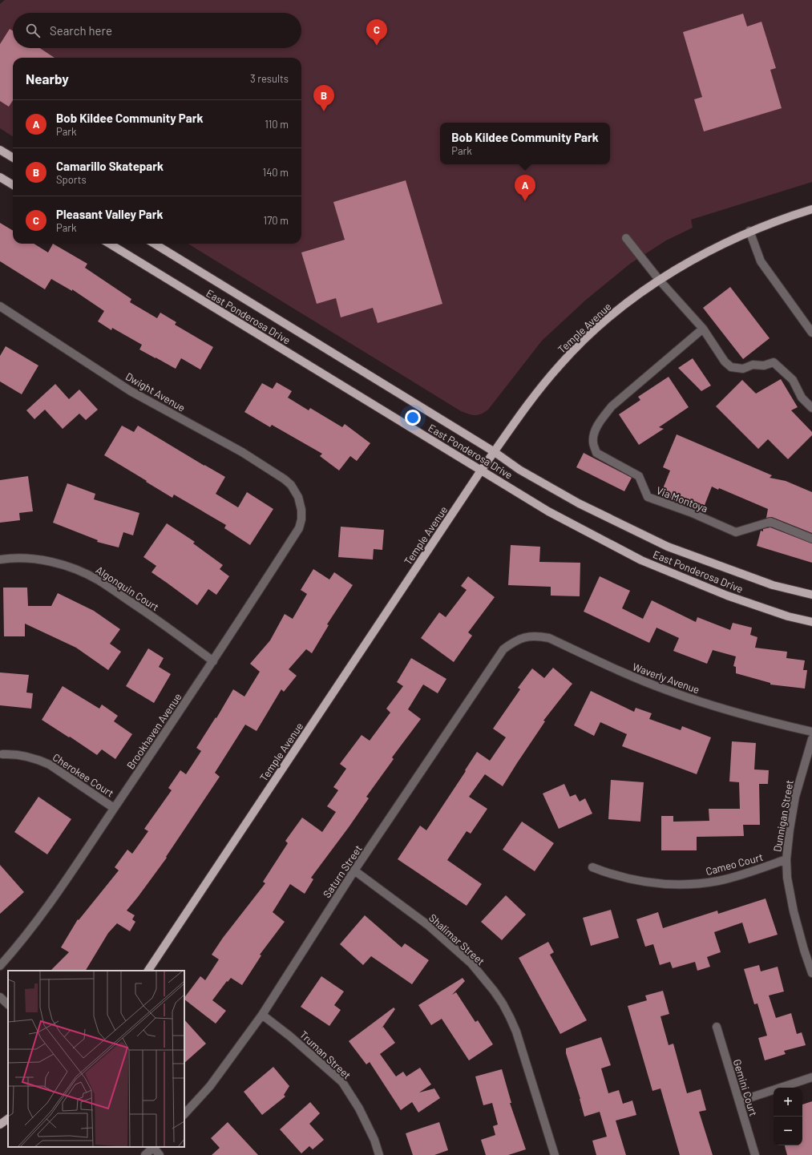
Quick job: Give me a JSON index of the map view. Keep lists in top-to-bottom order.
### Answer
{
  "streets": {
    "main road": ["East Ponderosa Drive", "Temple Avenue"],
    "street": [
      "Dwight Avenue",
      "Via Montoya",
      "Algonquin Court",
      "Waverly Avenue",
      "Brookhaven Avenue",
      "Cherokee Court",
      "Dunnigan Street",
      "Cameo Court",
      "Saturn Street",
      "Shalimar Street",
      "Truman Street",
      "Gemini Court"
    ]
  },
  "crossings": [
    ["East Ponderosa Drive", "Temple Avenue"],
    ["Dwight Avenue", "Brookhaven Avenue"],
    ["Algonquin Court", "Brookhaven Avenue"],
    ["Waverly Avenue", "Saturn Street"],
    ["Brookhaven Avenue", "Cherokee Court"],
    ["Dunnigan Street", "Cameo Court"],
    ["Saturn Street", "Shalimar Street"],
    ["Saturn Street", "Truman Street"]
  ],
  "page": {
    "search": "Search here",
    "pins": ["C", "B", "A"],
    "heading": ["Nearby", "3 results"],
    "list": [
      {
        "mark": "A",
        "name": "Bob Kildee Community Park",
        "note": "Park",
        "value": "110 m"
      },
      {
        "mark": "B",
        "name": "Camarillo Skatepark",
        "note": "Sports",
        "value": "140 m"
      },
      {
        "mark": "C",
        "name": "Pleasant Valley Park",
        "note": "Park",
        "value": "170 m"
      }
    ],
    "popup": ["Bob Kildee Community Park", "Park"],
    "map_buttons": ["+", "−"]
  }
}
